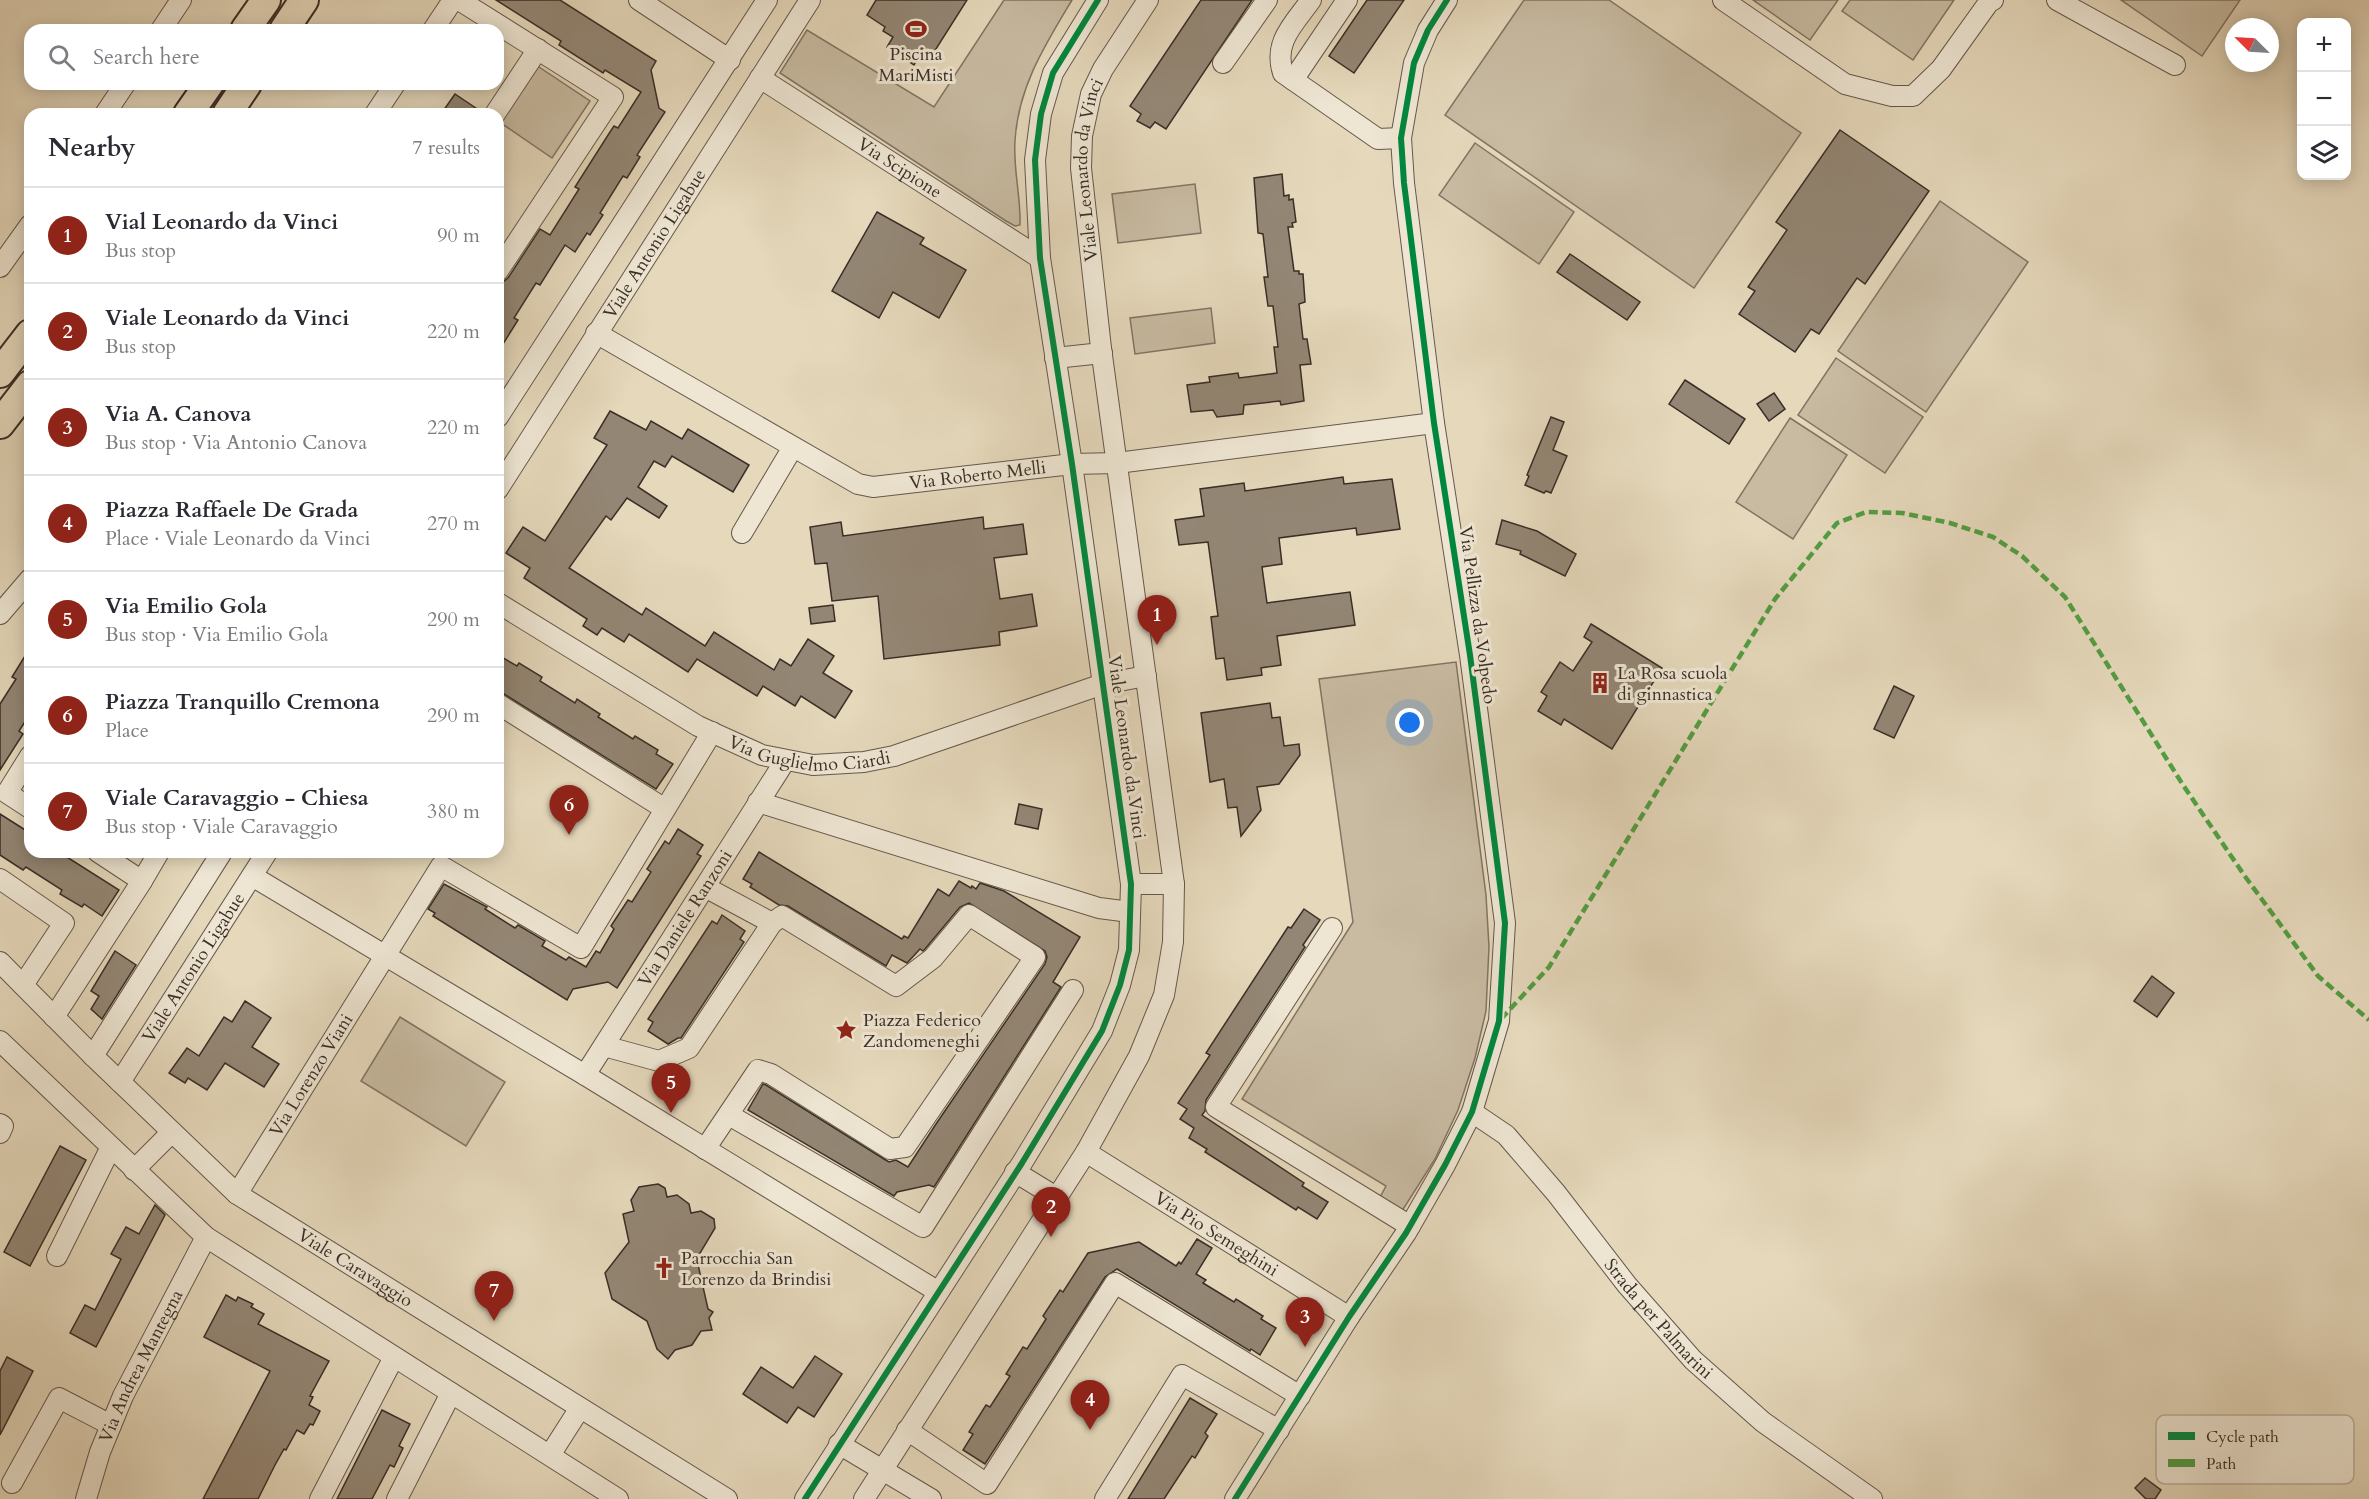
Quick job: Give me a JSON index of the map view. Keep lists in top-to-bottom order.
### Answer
{
  "streets": {
    "street": [
      "Via Scipione",
      "Viale Leonardo da Vinci",
      "Viale Antonio Ligabue",
      "Via Roberto Melli",
      "Via Pellizza da Volpedo",
      "Via Guglielmo Ciardi",
      "Via Daniele Ranzoni",
      "Via Lorenzo Viani",
      "Via Pio Semeghini",
      "Viale Caravaggio",
      "Strada per Palmarini",
      "Via Andrea Mantegna"
    ]
  },
  "crossings": [
    ["Via Scipione", "Viale Leonardo da Vinci"],
    ["Via Scipione", "Viale Antonio Ligabue"],
    ["Viale Leonardo da Vinci", "Via Roberto Melli"],
    ["Viale Leonardo da Vinci", "Via Guglielmo Ciardi"],
    ["Viale Leonardo da Vinci", "Via Pio Semeghini"],
    ["Viale Antonio Ligabue", "Via Roberto Melli"],
    ["Viale Antonio Ligabue", "Viale Caravaggio"],
    ["Via Roberto Melli", "Via Pellizza da Volpedo"],
    ["Via Pellizza da Volpedo", "Via Pio Semeghini"],
    ["Via Pellizza da Volpedo", "Strada per Palmarini"],
    ["Via Guglielmo Ciardi", "Via Daniele Ranzoni"],
    ["Via Lorenzo Viani", "Viale Caravaggio"]
  ],
  "places": {
    "sports": ["Piscina MariMisti"],
    "building": ["La Rosa scuola di ginnastica"],
    "place": ["Piazza Federico Zandomeneghi"],
    "church": ["Parrocchia San Lorenzo da Brindisi"]
  },
  "legend": ["Cycle path", "Path"],
  "north": "top left",
  "page": {
    "map_buttons": ["+", "−"],
    "search": "Search here",
    "heading": ["Nearby", "7 results"],
    "list": [
      {
        "mark": "1",
        "name": "Vial Leonardo da Vinci",
        "note": "Bus stop",
        "value": "90 m"
      },
      {
        "mark": "2",
        "name": "Viale Leonardo da Vinci",
        "note": "Bus stop",
        "value": "220 m"
      },
      {
        "mark": "3",
        "name": "Via A. Canova",
        "note": "Bus stop · Via Antonio Canova",
        "value": "220 m"
      },
      {
        "mark": "4",
        "name": "Piazza Raffaele De Grada",
        "note": "Place · Viale Leonardo da Vinci",
        "value": "270 m"
      },
      {
        "mark": "5",
        "name": "Via Emilio Gola",
        "note": "Bus stop · Via Emilio Gola",
        "value": "290 m"
      },
      {
        "mark": "6",
        "name": "Piazza Tranquillo Cremona",
        "note": "Place",
        "value": "290 m"
      },
      {
        "mark": "7",
        "name": "Viale Caravaggio - Chiesa",
        "note": "Bus stop · Viale Caravaggio",
        "value": "380 m"
      }
    ],
    "pins": [
      "1",
      "6",
      "5",
      "2",
      "7",
      "3",
      "4"
    ]
  }
}
